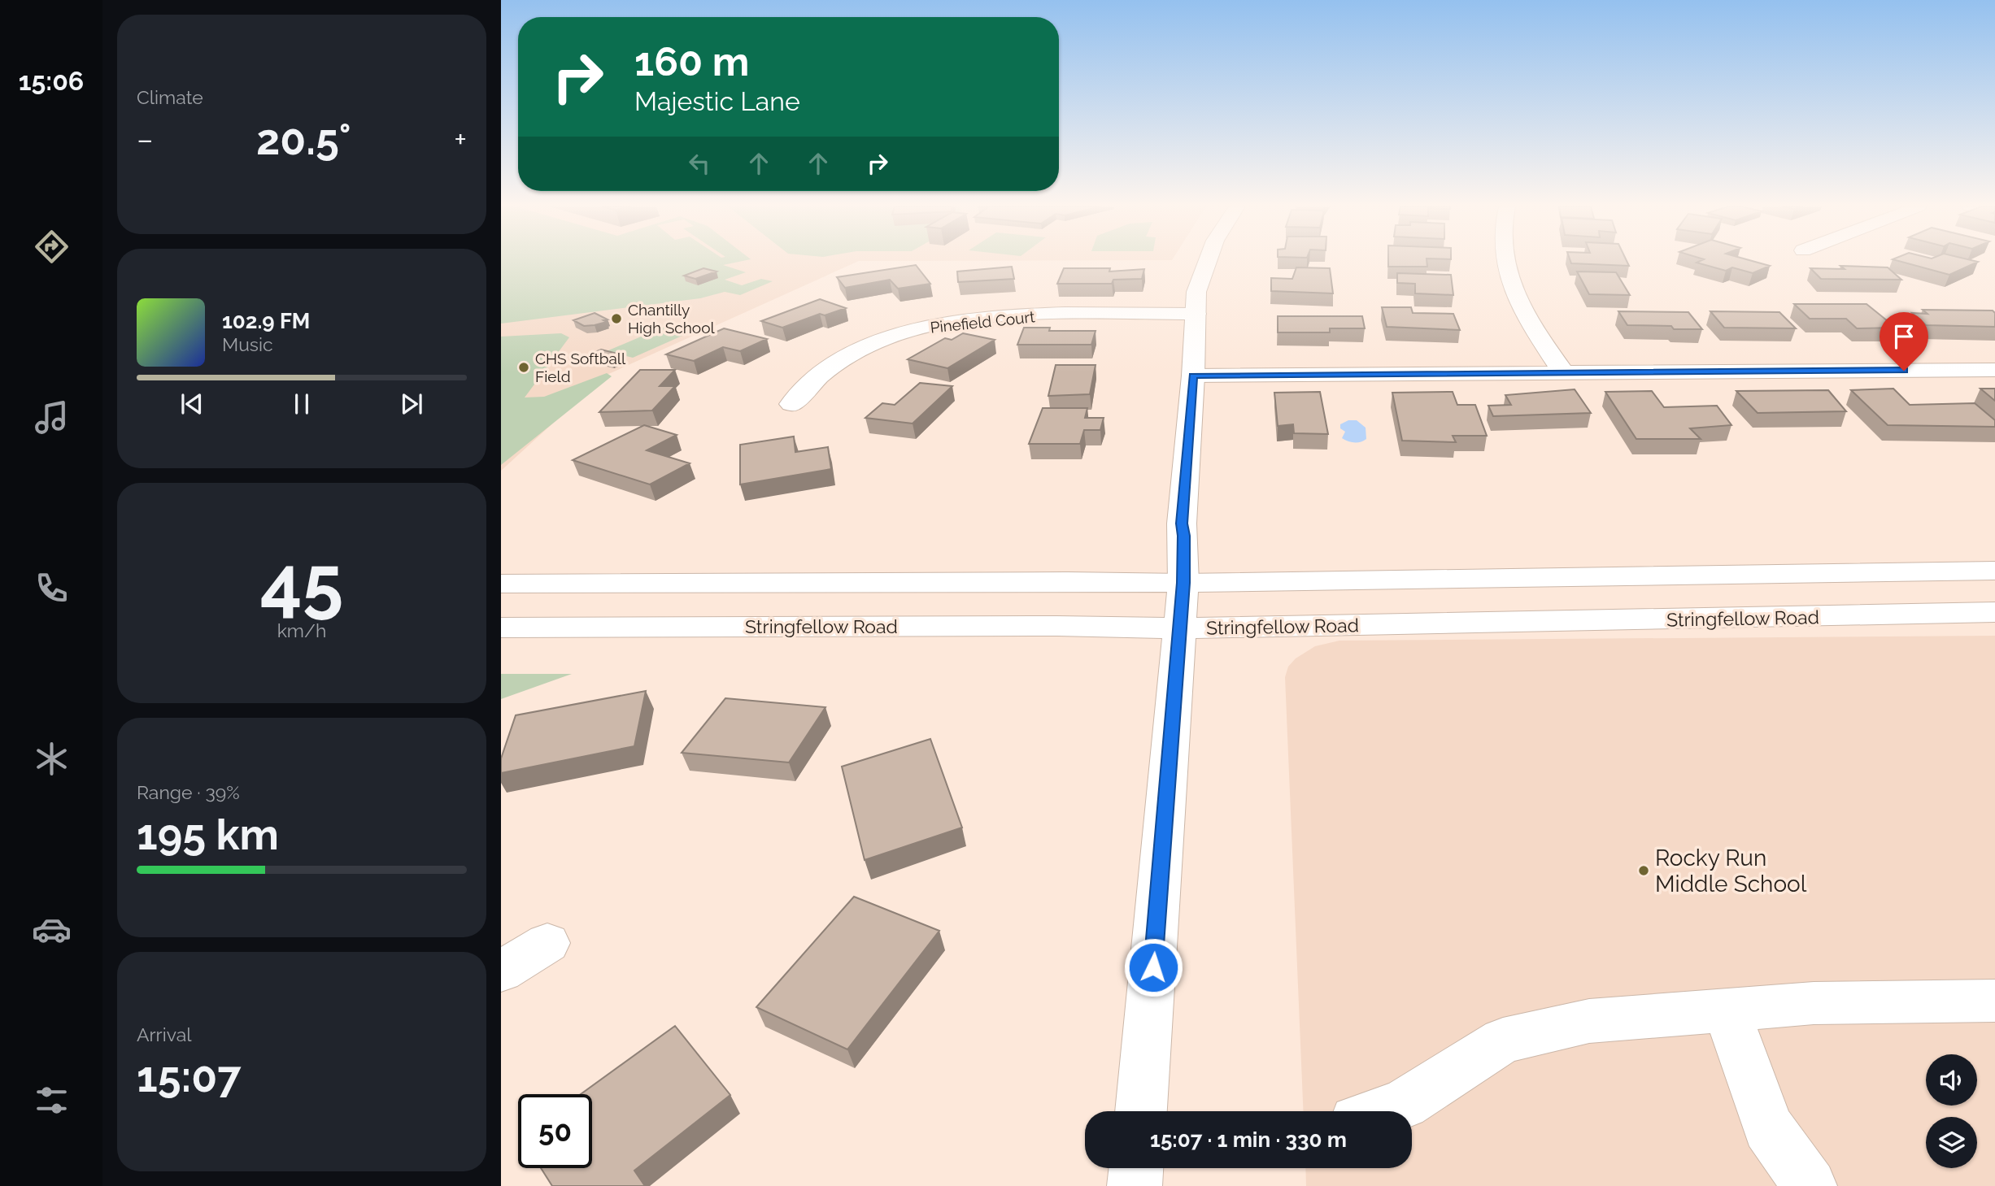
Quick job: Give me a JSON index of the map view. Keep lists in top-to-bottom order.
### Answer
{
  "streets": {
    "street": ["Pinefield Court", "Stringfellow Road"]
  },
  "places": ["Chantilly High School", "CHS Softball Field", "Rocky Run Middle School"],
  "page": {
    "tabs": "15:06",
    "tile": [
      "Climate",
      ["45", "km/h"],
      ["Range · 39%", "195 km"],
      ["Arrival", "15:07"]
    ],
    "turn": ["160 m", "Majestic Lane"],
    "heat": ["−", "20.5°", "+"],
    "song": ["102.9 FM", "Music"],
    "limit": "50",
    "trip": "15:07 · 1 min · 330 m"
  }
}
